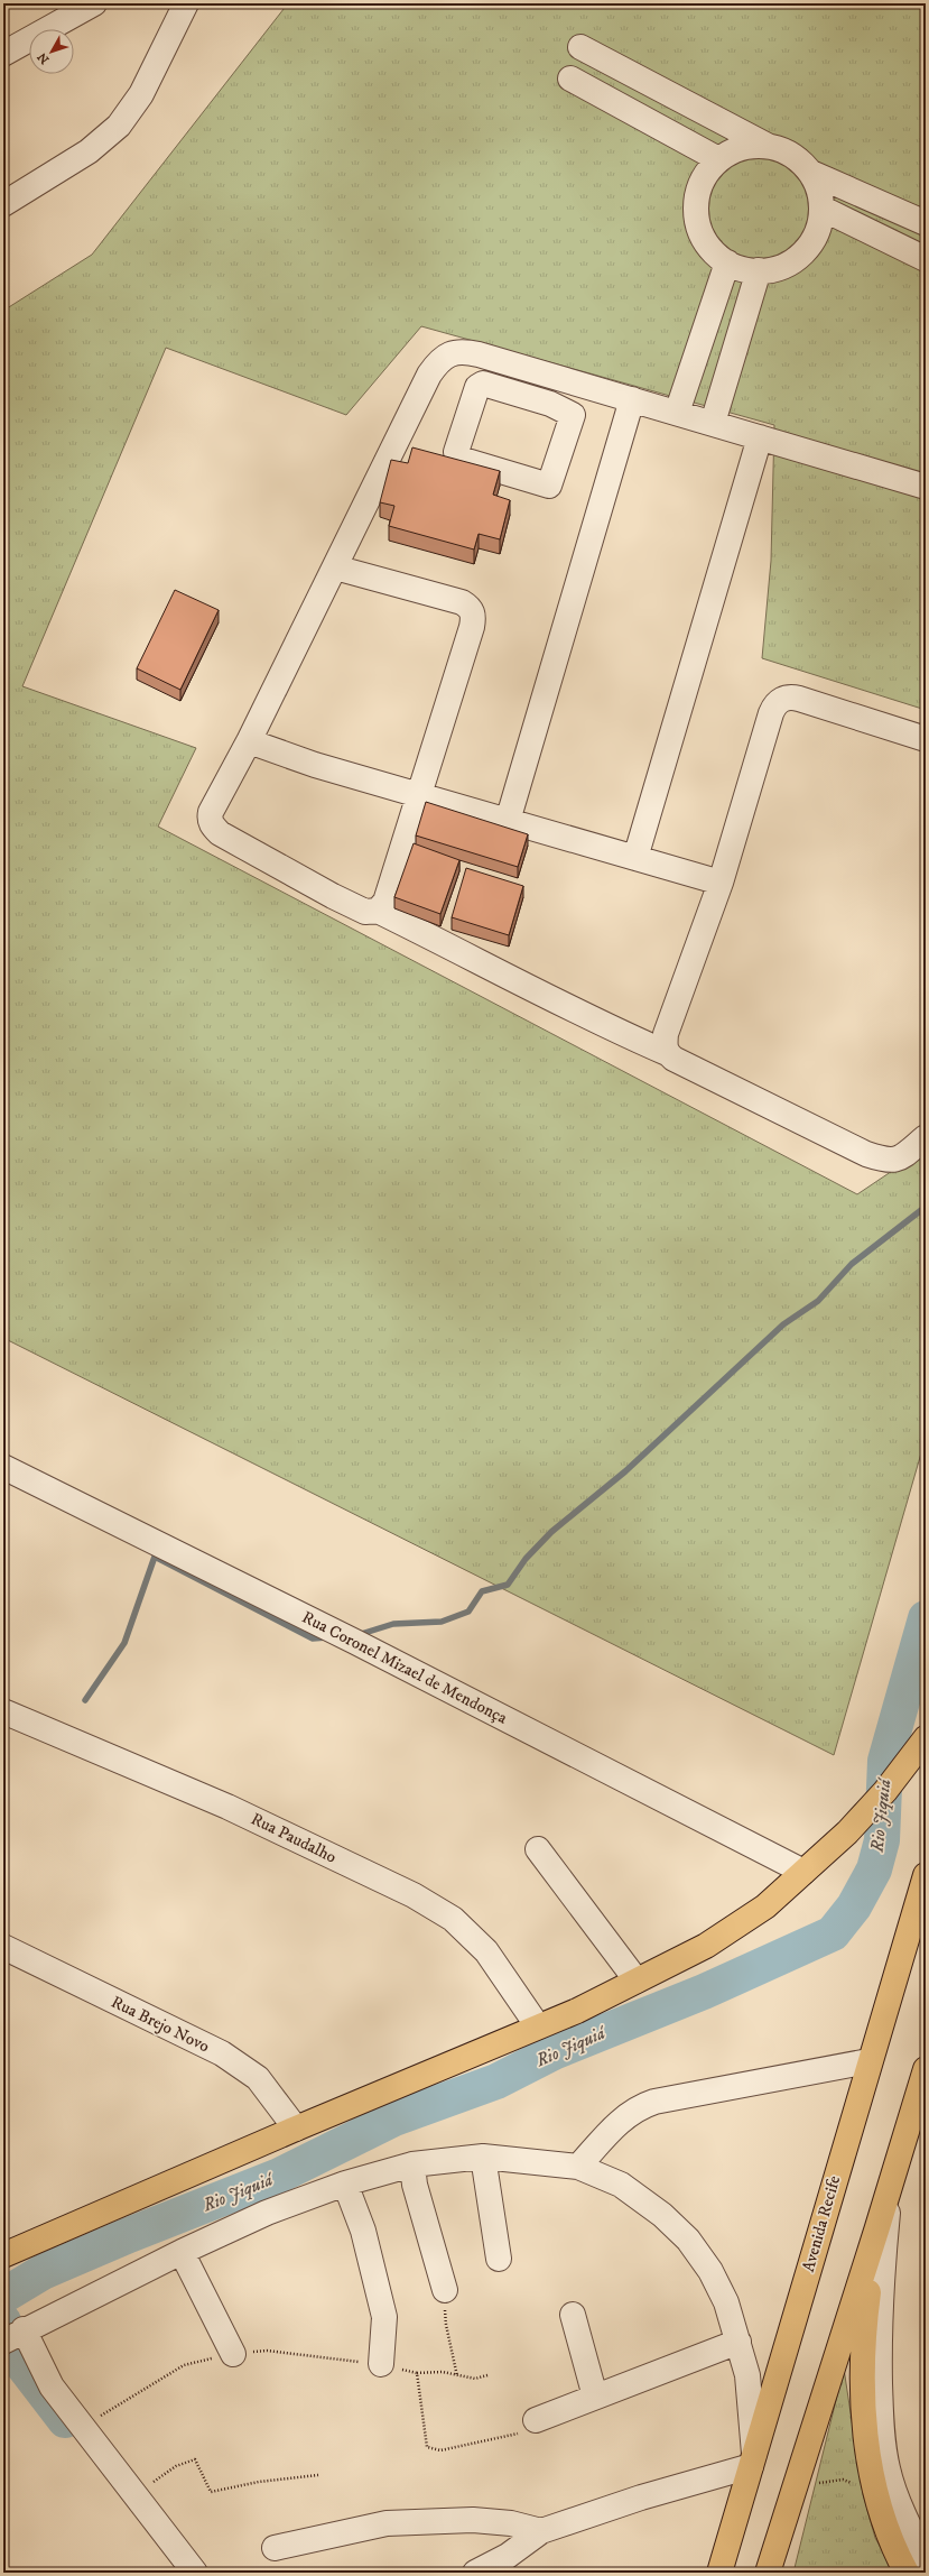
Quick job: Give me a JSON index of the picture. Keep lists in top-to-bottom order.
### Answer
{
  "streets": {
    "main road": ["Avenida Recife"],
    "street": ["Rua Coronel Mizael de Mendonça", "Rua Paudalho", "Rua Brejo Novo"]
  },
  "water": ["Rio Jiquiá"],
  "north": "bottom left"
}
